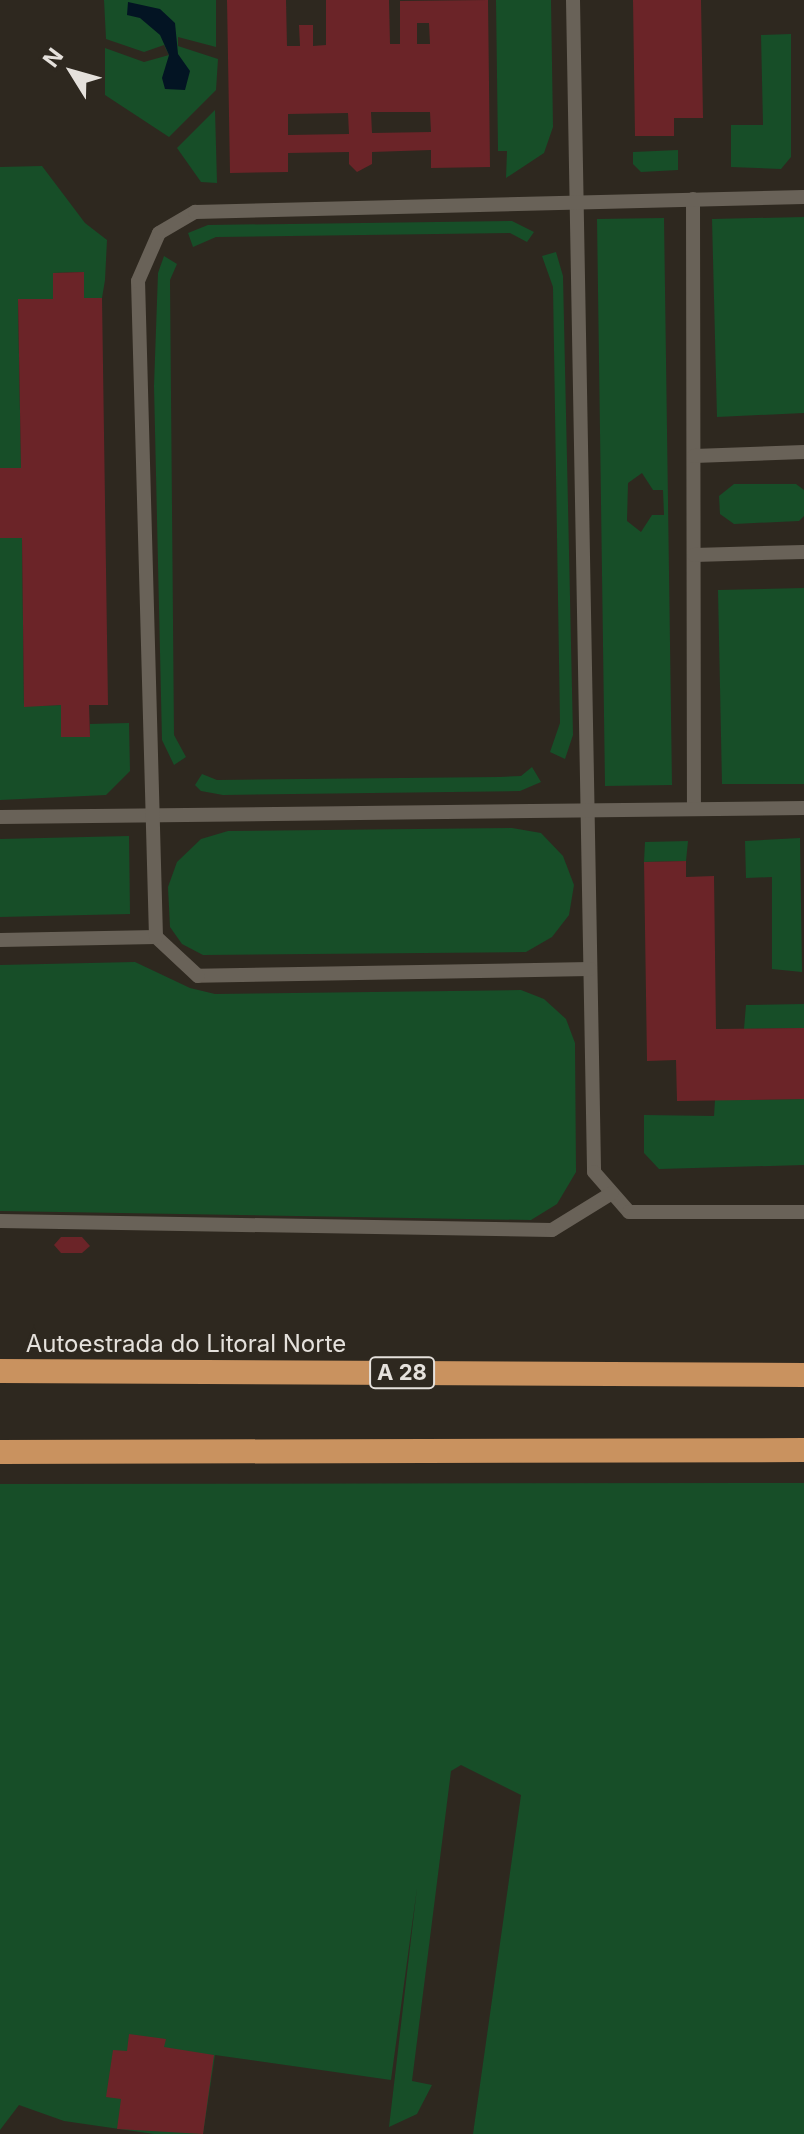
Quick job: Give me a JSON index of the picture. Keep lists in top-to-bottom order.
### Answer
{
  "streets": {
    "highway": ["Autoestrada do Litoral Norte", "A 28"]
  },
  "north": "top left"
}
